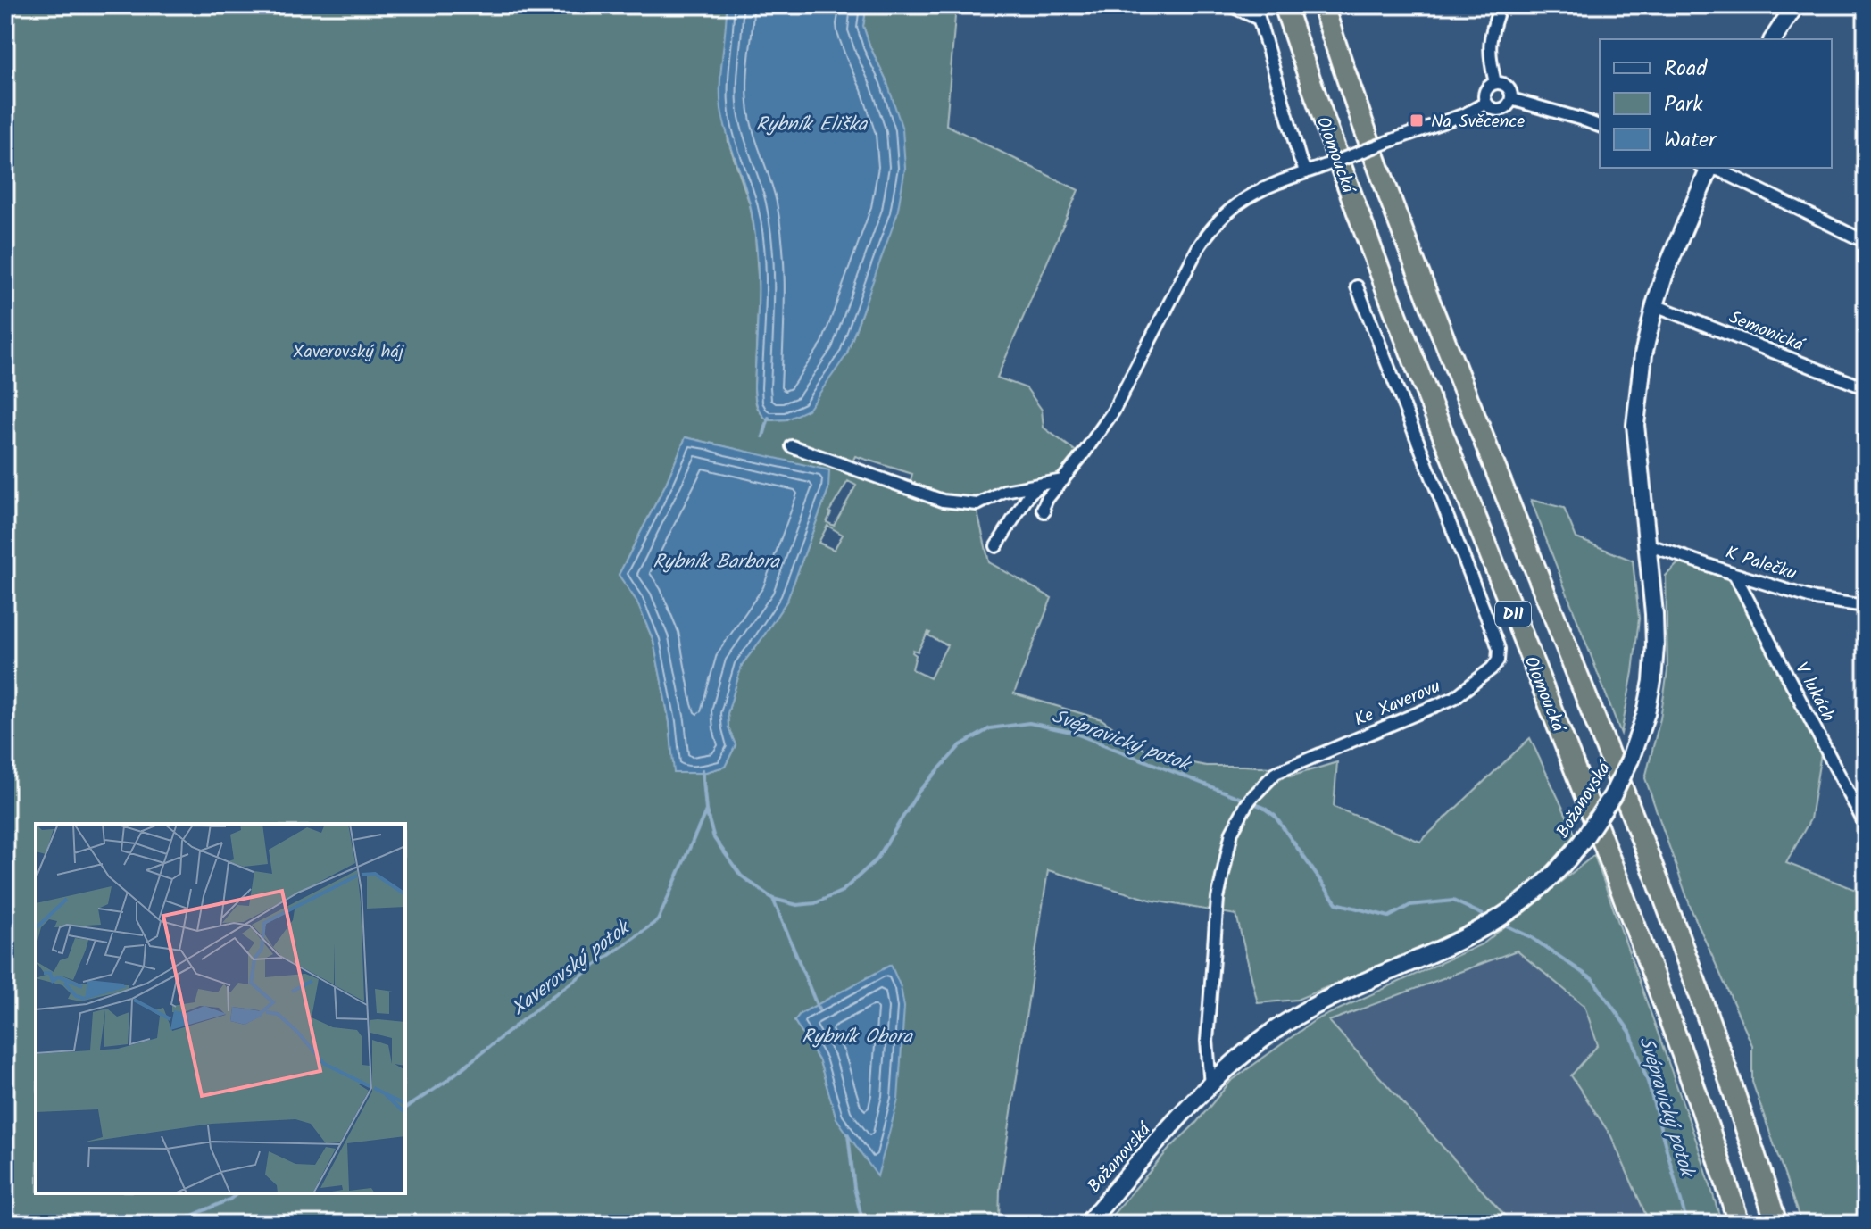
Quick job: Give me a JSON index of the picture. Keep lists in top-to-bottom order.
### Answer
{
  "streets": {
    "highway": ["Olomoucká", "D11"],
    "street": [
      "Semonická",
      "K Palečku",
      "V lukách",
      "Ke Xaverovu",
      "Božanovská"
    ]
  },
  "crossings": [
    ["Semonická", "Božanovská"],
    ["K Palečku", "V lukách"],
    ["K Palečku", "Božanovská"],
    ["Ke Xaverovu", "Božanovská"]
  ],
  "water": [
    "Rybník Eliška",
    "Rybník Barbora",
    "Svépravický potok",
    "Xaverovský potok",
    "Rybník Obora"
  ],
  "parks": ["Xaverovský háj"],
  "places": {
    "transit": ["Na Svěcence"]
  },
  "legend": ["Road", "Park", "Water"]
}
